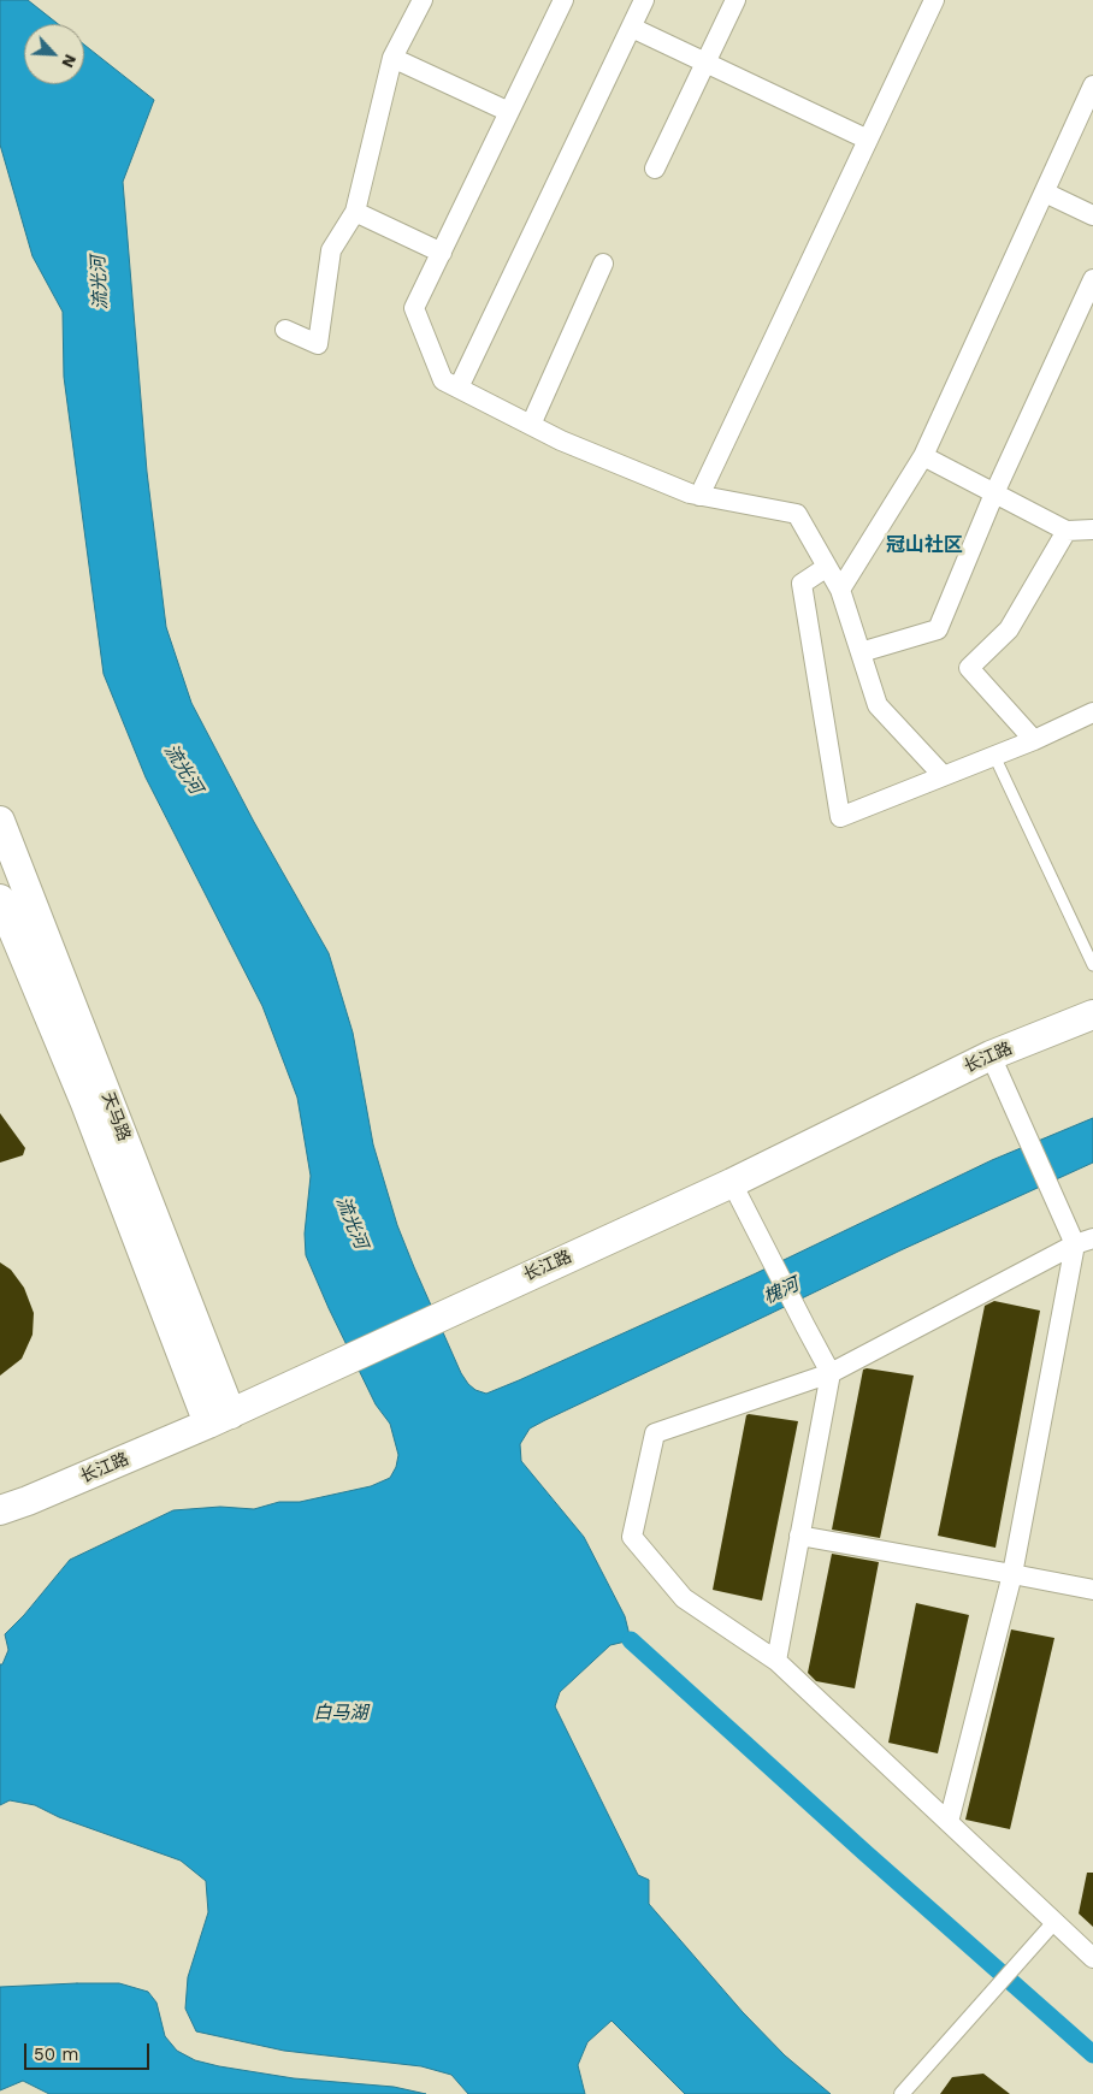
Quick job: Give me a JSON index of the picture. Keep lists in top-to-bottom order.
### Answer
{
  "streets": {
    "main road": ["长江路", "天马路"]
  },
  "crossings": [
    ["长江路", "天马路"]
  ],
  "districts": ["冠山社区"],
  "water": ["流光河", "槐河", "白马湖"],
  "scale_bar": "50 m",
  "north": "bottom right"
}
